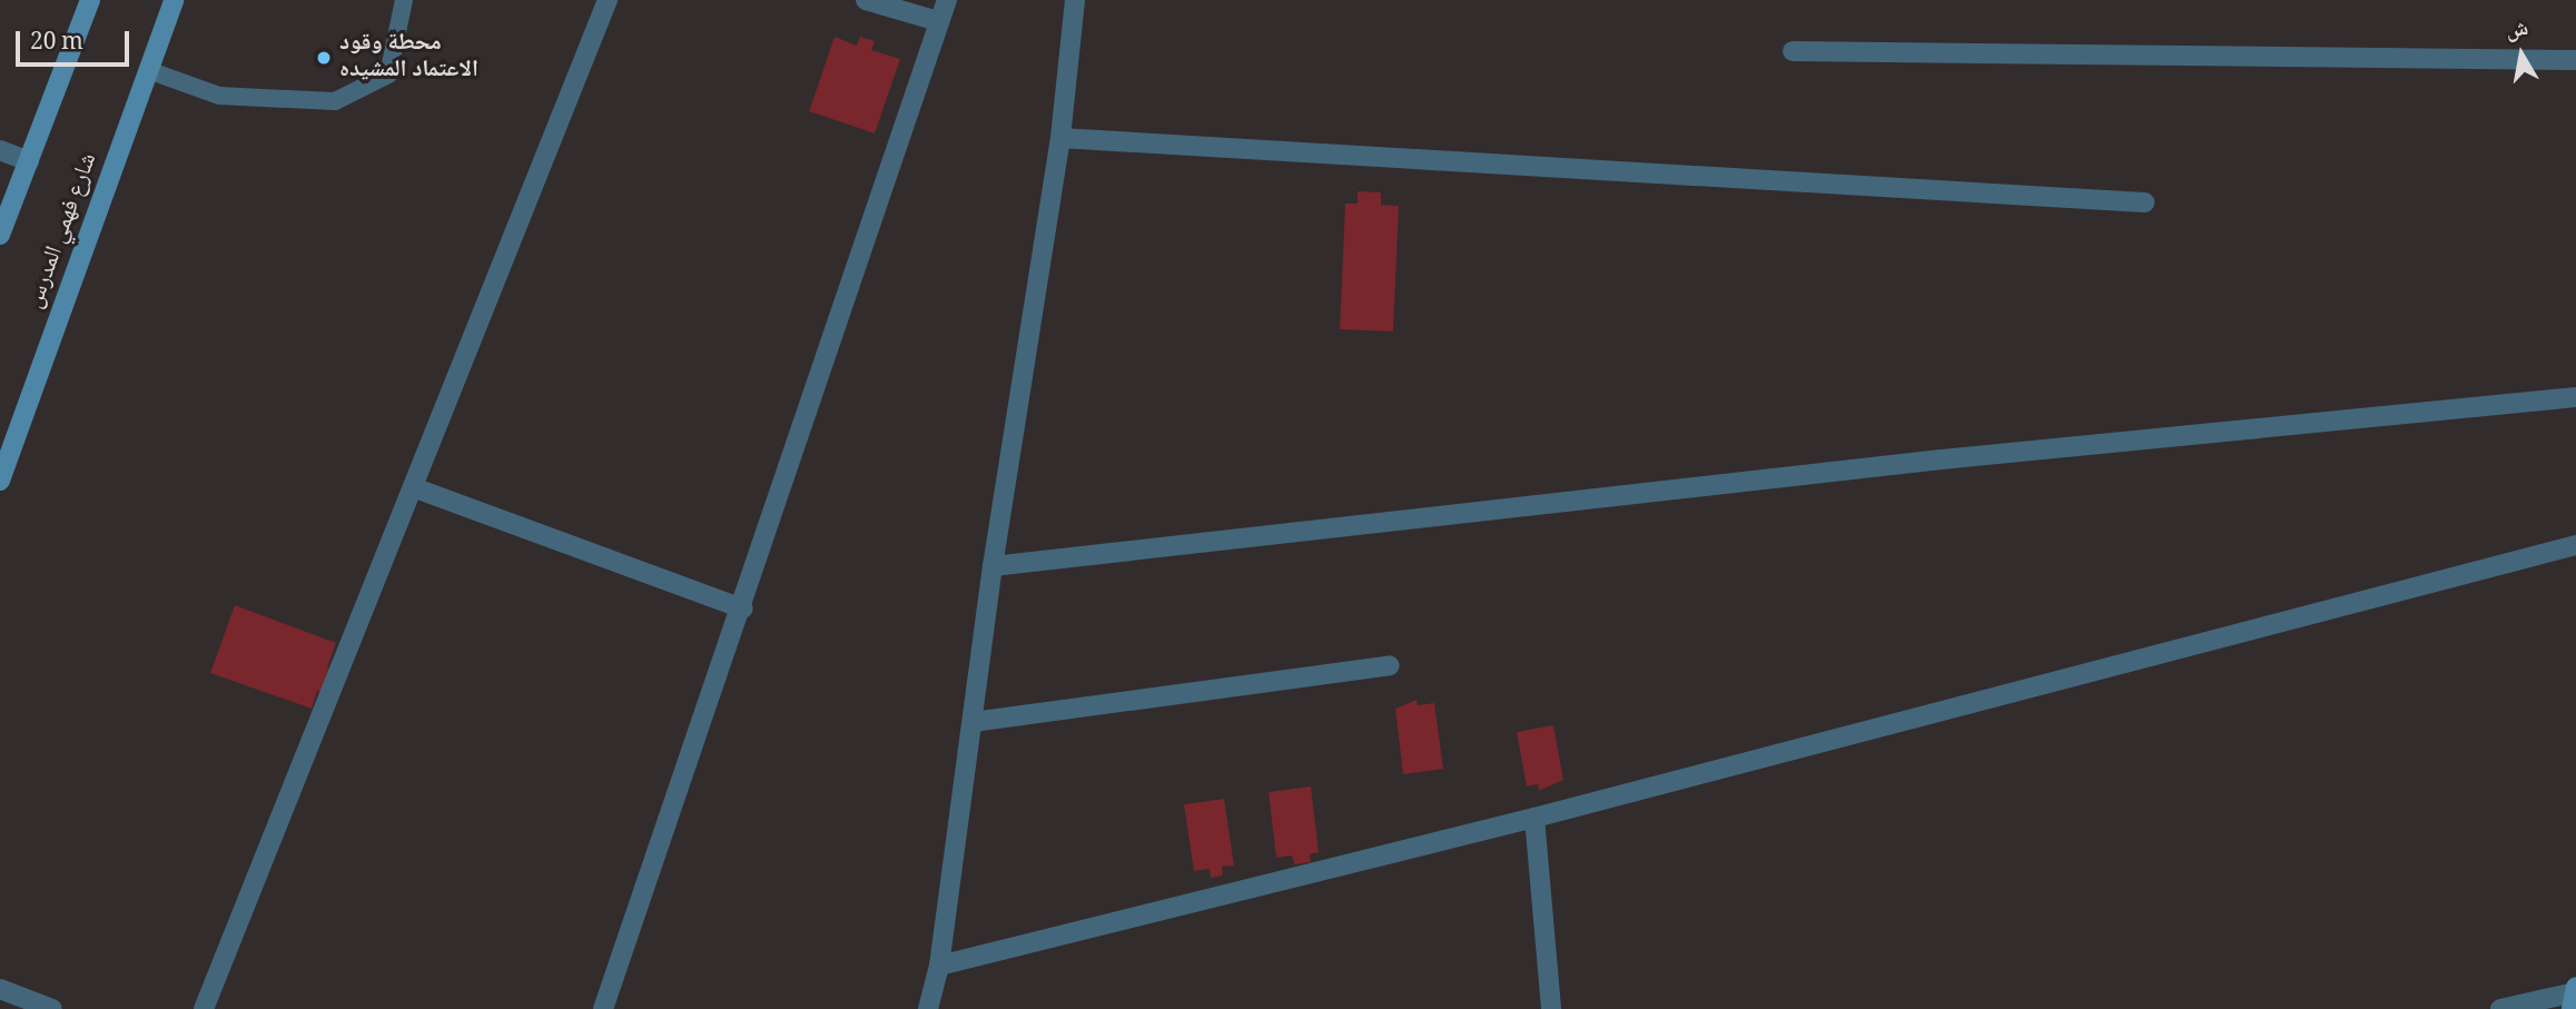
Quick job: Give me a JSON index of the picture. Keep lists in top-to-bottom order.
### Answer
{
  "streets": {
    "street": ["شارع فهمي المدرس"]
  },
  "places": ["محطة وقود الاعتماد المشيده"],
  "scale_bar": "20 m",
  "north": "top"
}
